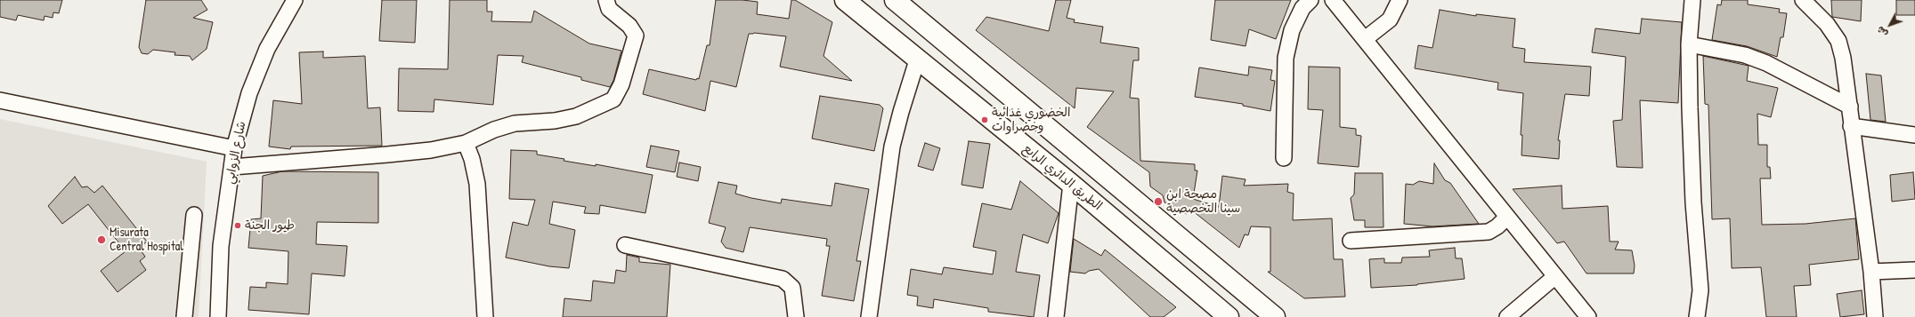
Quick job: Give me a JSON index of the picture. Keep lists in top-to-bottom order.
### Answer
{
  "streets": {
    "main road": ["الطريق الدائري الرابع"],
    "street": ["شارع الزوابي"]
  },
  "places": [
    "الخضوري غذائية وخضراوات",
    "مصحة ابن سينا التخصصية",
    "طيور الجنة",
    "Misurata Central Hospital"
  ],
  "north": "bottom left"
}
